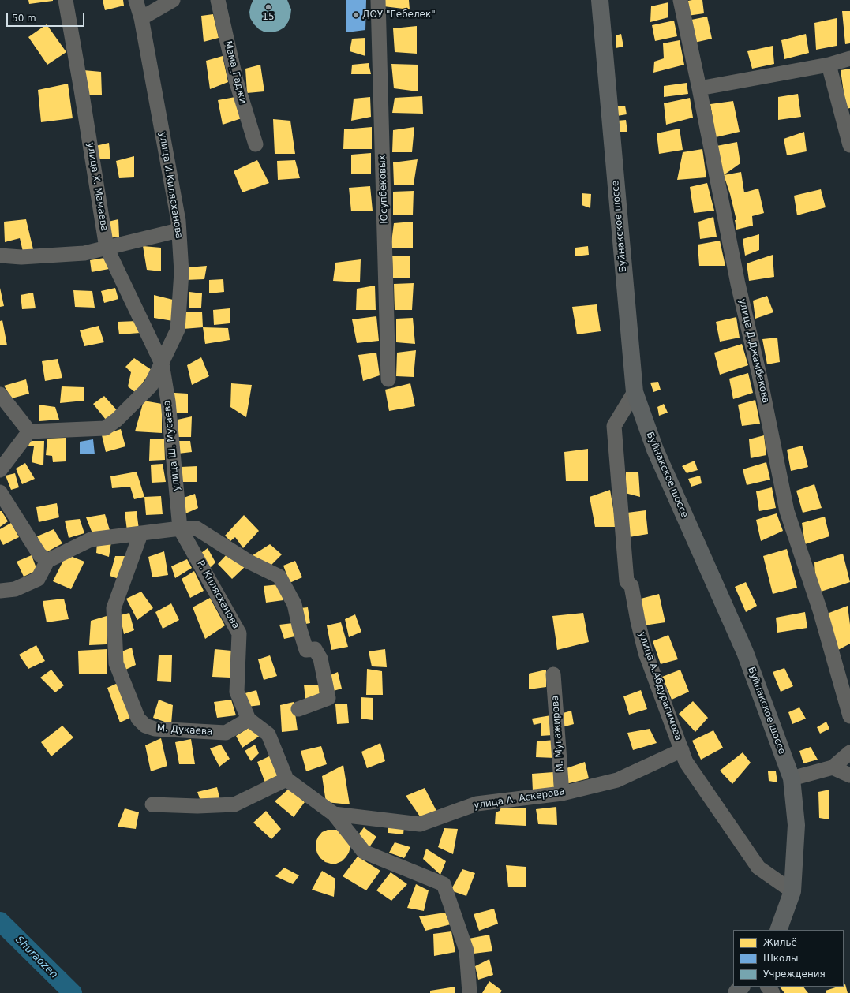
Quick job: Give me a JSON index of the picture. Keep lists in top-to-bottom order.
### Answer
{
  "streets": {
    "main road": ["Буйнакское шоссе"],
    "street": [
      "Мама_Гаджи",
      "улица И.Килясханова",
      "улица Х. Мамаева",
      "Юсупбековых",
      "улица Д.Джамбекова",
      "улица Ш. Мусаева",
      "Р. Килясханова",
      "улица А.Абдурагимова",
      "М. Дукаева",
      "М. Мугажирова",
      "улица А. Аскерова"
    ]
  },
  "crossings": [
    ["улица И.Килясханова", "улица Х. Мамаева"],
    ["улица И.Килясханова", "улица Ш. Мусаева"],
    ["улица Х. Мамаева", "улица Ш. Мусаева"],
    ["Буйнакское шоссе", "улица А.Абдурагимова"],
    ["улица Ш. Мусаева", "Р. Килясханова"],
    ["Р. Килясханова", "М. Дукаева"],
    ["улица А.Абдурагимова", "улица А. Аскерова"],
    ["М. Мугажирова", "улица А. Аскерова"]
  ],
  "water": ["Shuraozen"],
  "places": ["15", "ДОУ \"Гебелек\""],
  "legend": ["Жильё", "Школы", "Учреждения"],
  "scale_bar": "50 m"
}
